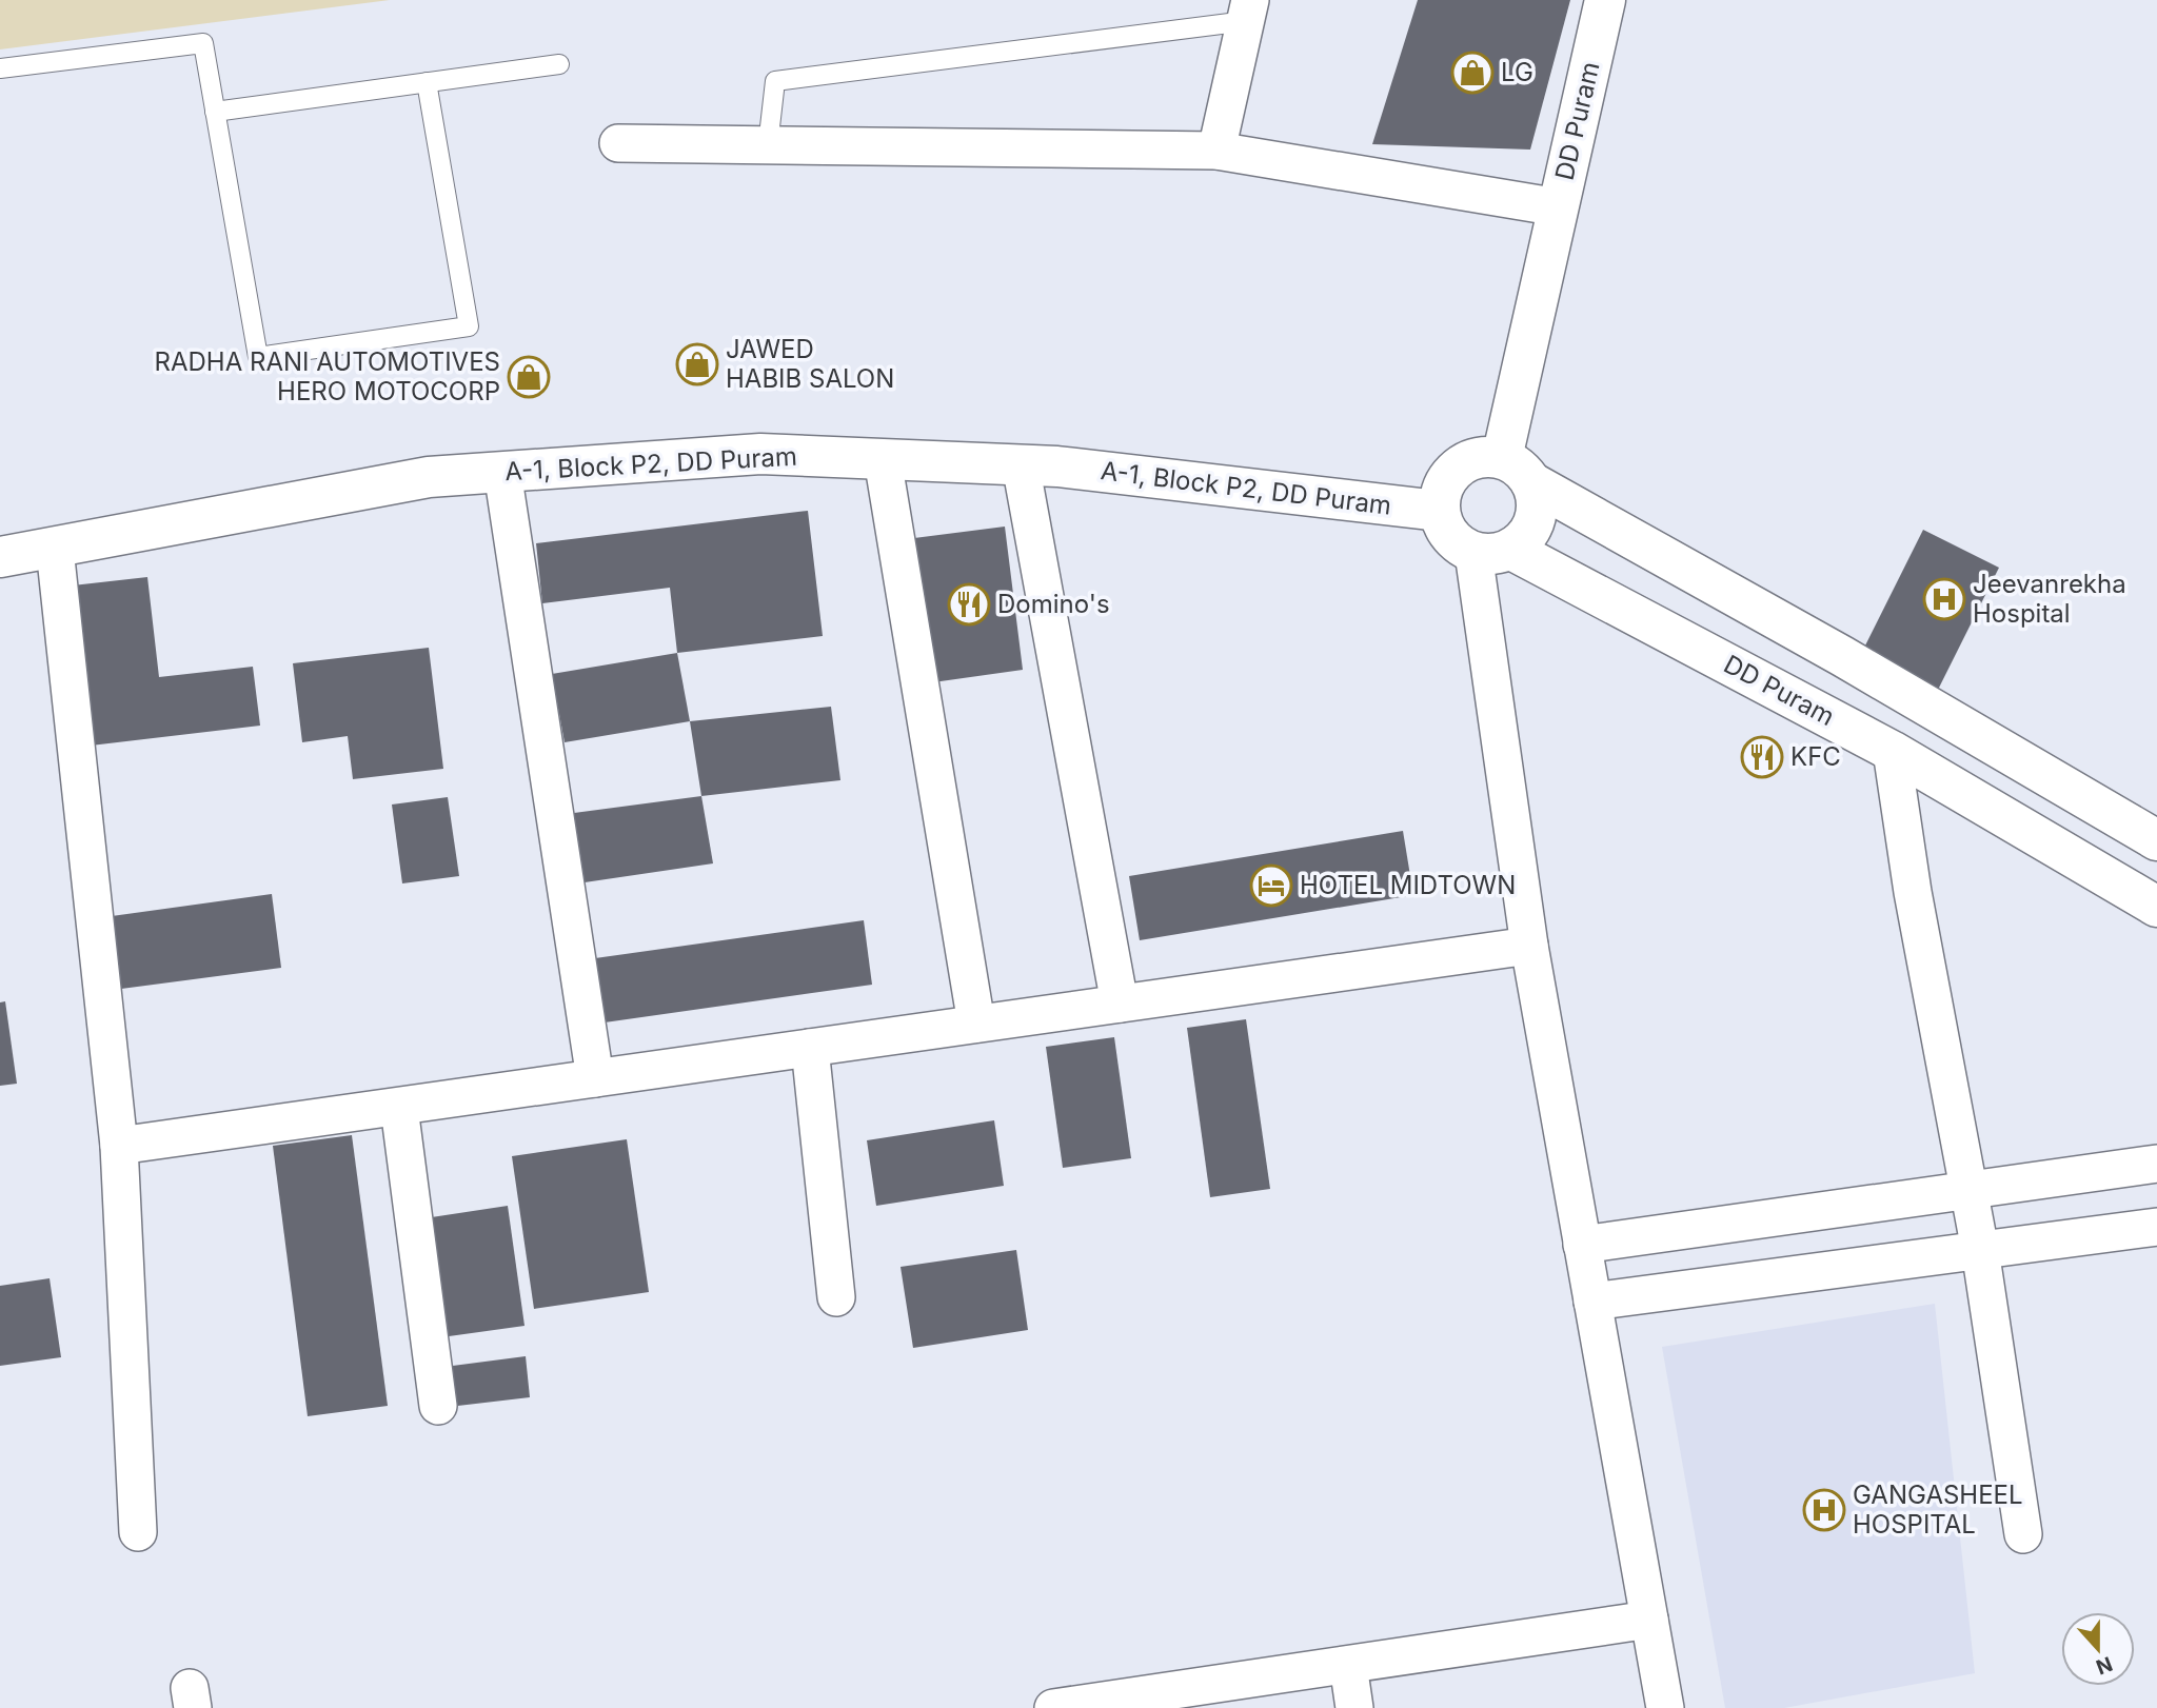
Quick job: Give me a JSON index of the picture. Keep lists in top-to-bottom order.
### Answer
{
  "streets": {
    "street": ["DD Puram", "A-1, Block P2, DD Puram"]
  },
  "crossings": [
    ["DD Puram", "A-1, Block P2, DD Puram"]
  ],
  "places": {
    "shop": ["LG", "JAWED HABIB SALON", "RADHA RANI AUTOMOTIVES HERO MOTOCORP"],
    "hospital": ["Jeevanrekha Hospital", "GANGASHEEL HOSPITAL"],
    "restaurant": ["Domino's", "KFC"],
    "hotel": ["HOTEL MIDTOWN"]
  },
  "north": "bottom"
}
